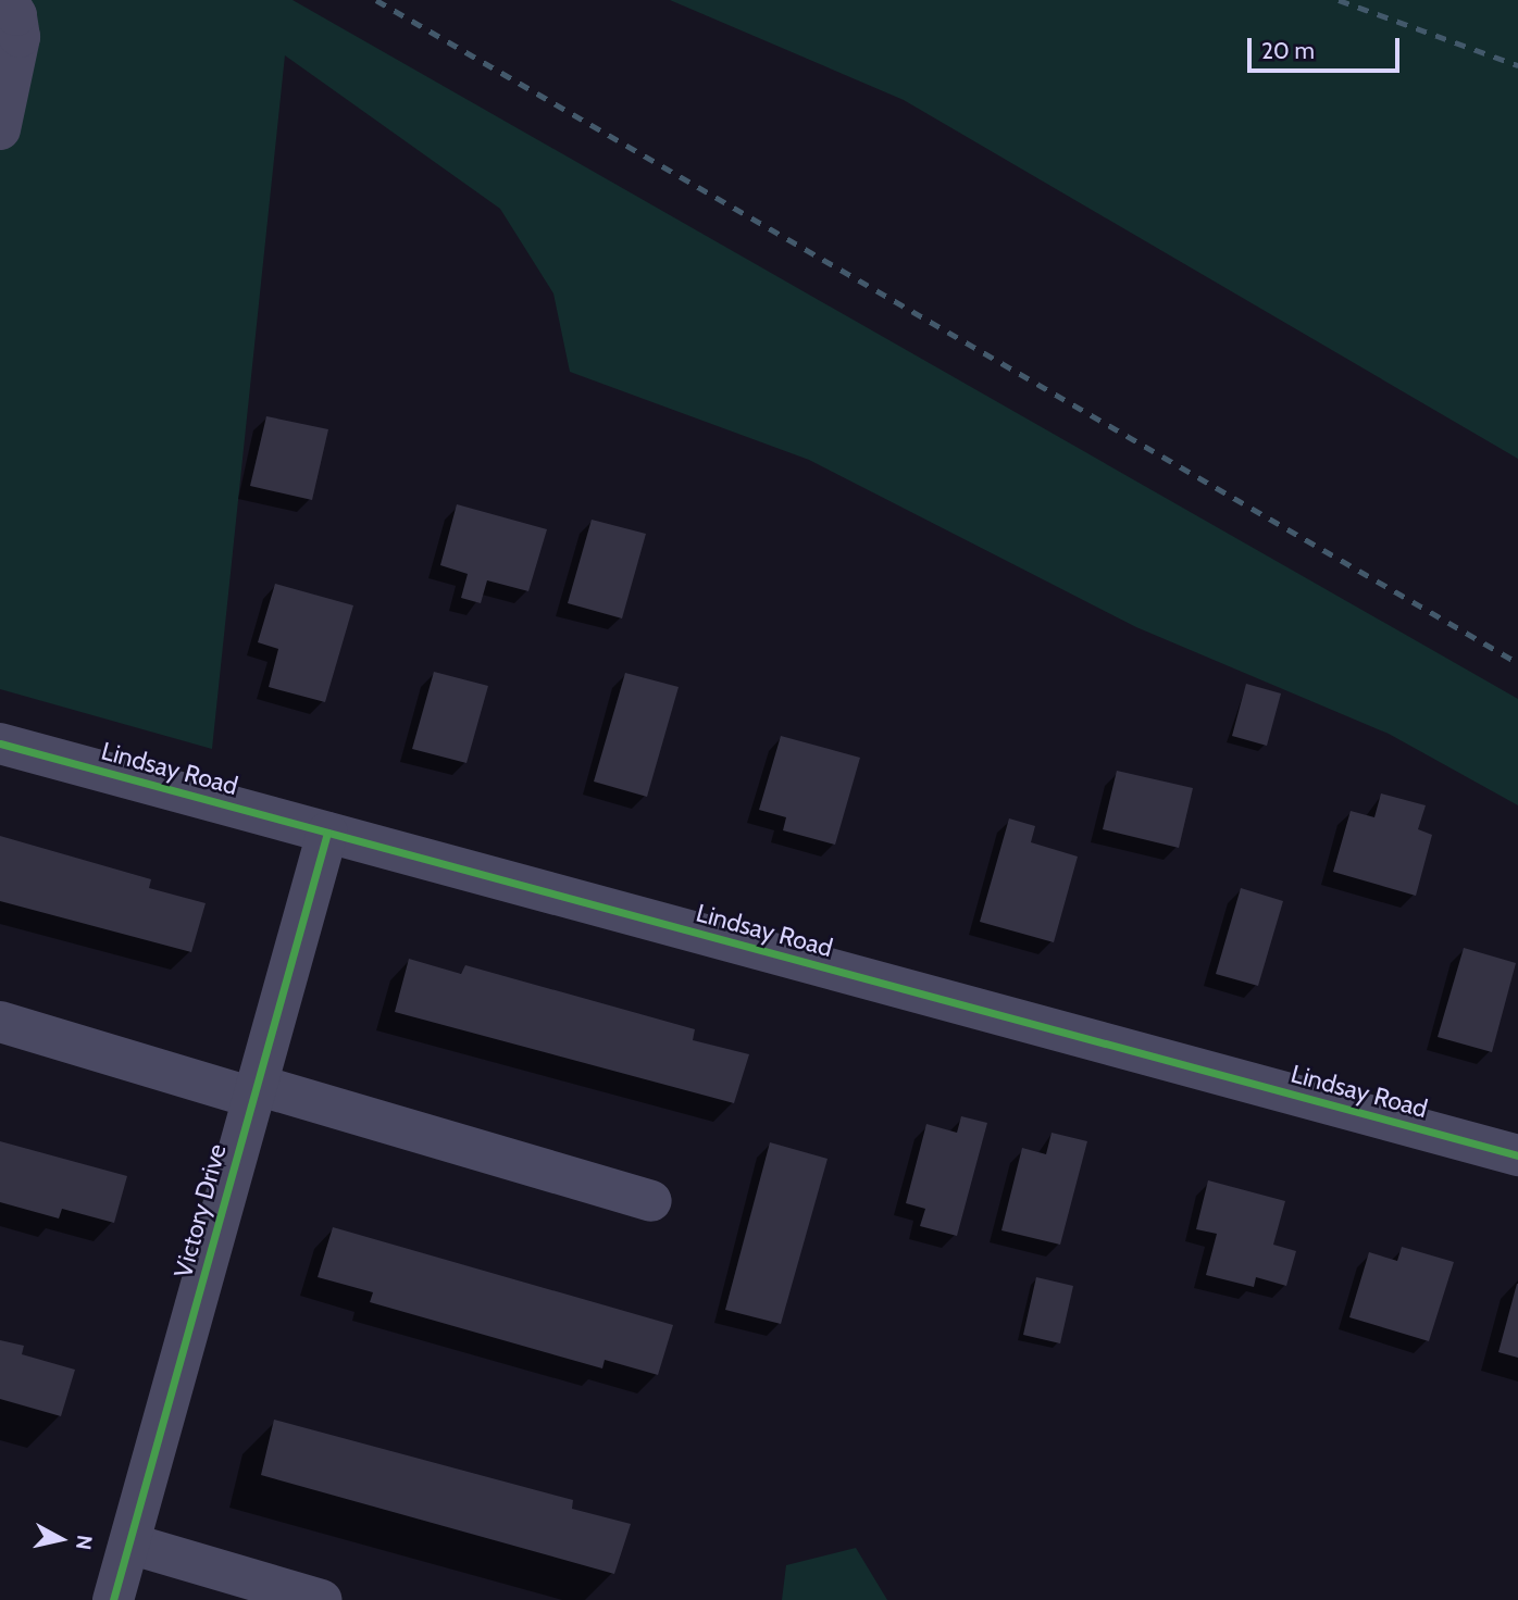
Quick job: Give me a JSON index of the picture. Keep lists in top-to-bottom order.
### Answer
{
  "streets": {
    "street": ["Lindsay Road", "Victory Drive"]
  },
  "crossings": [
    ["Lindsay Road", "Victory Drive"]
  ],
  "scale_bar": "20 m",
  "north": "right"
}
